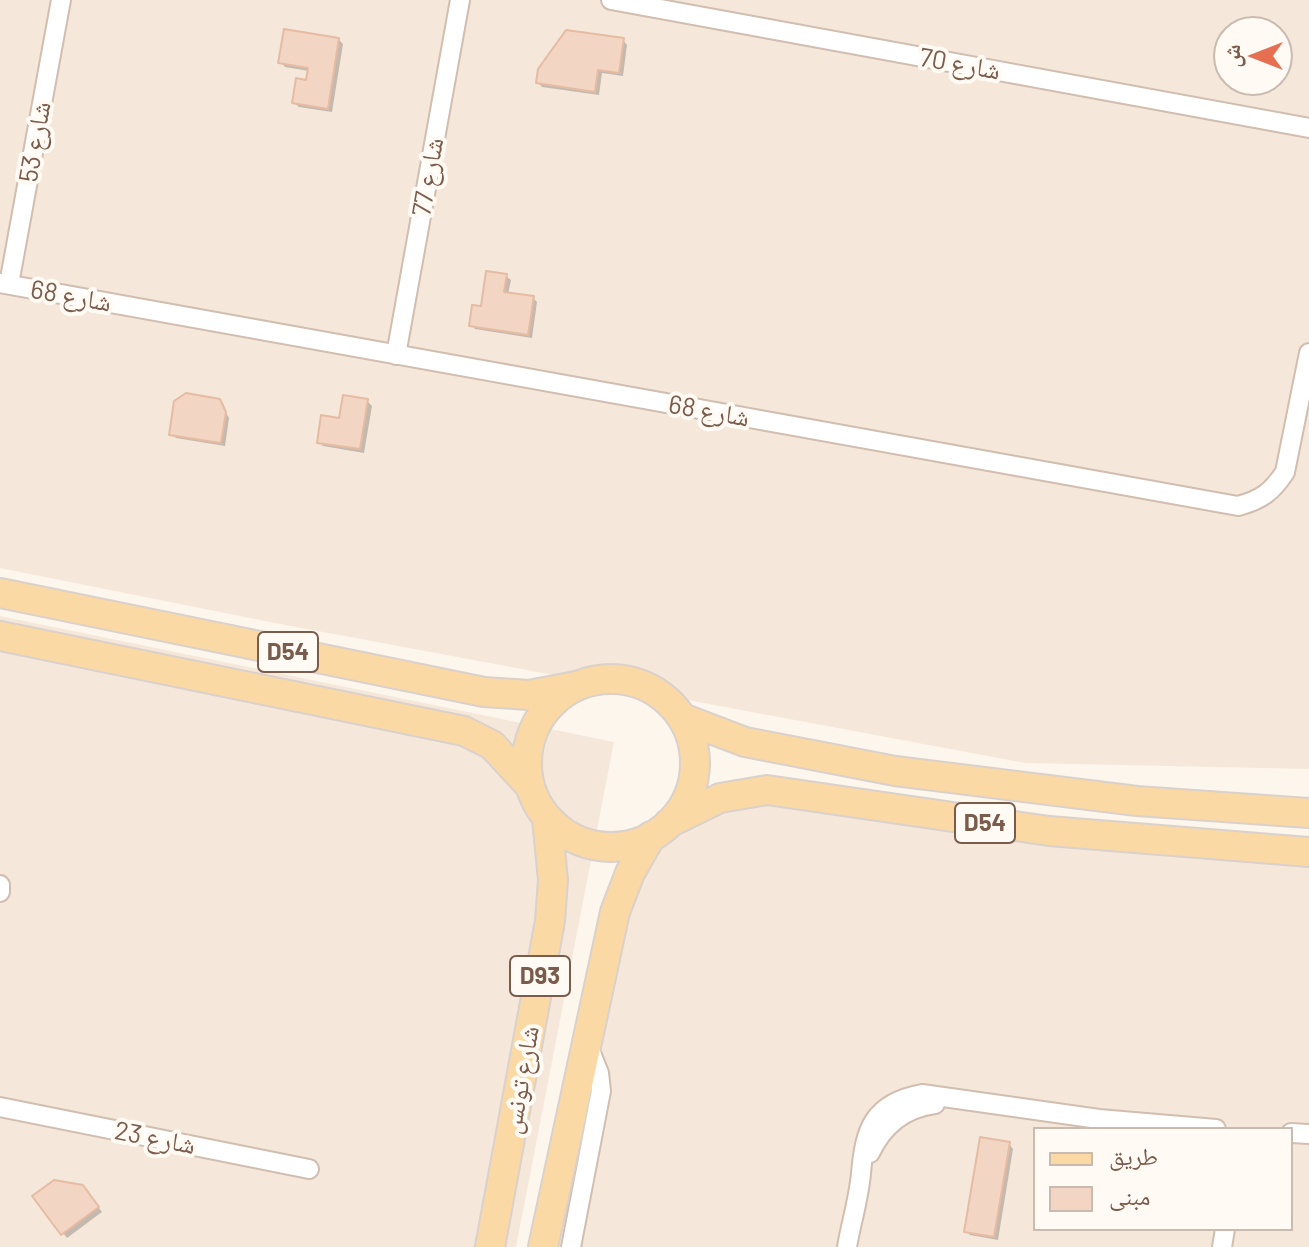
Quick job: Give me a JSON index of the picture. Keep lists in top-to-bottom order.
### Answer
{
  "streets": {
    "main road": ["D54", "D93", "شارع تونس"],
    "street": [
      "شارع 70",
      "شارع 53",
      "شارع 77",
      "شارع 68",
      "شارع 23"
    ]
  },
  "crossings": [
    ["شارع 53", "شارع 68"],
    ["شارع 77", "شارع 68"],
    ["D54", "شارع تونس"]
  ],
  "legend": ["طريق", "مبنى"],
  "north": "left"
}
